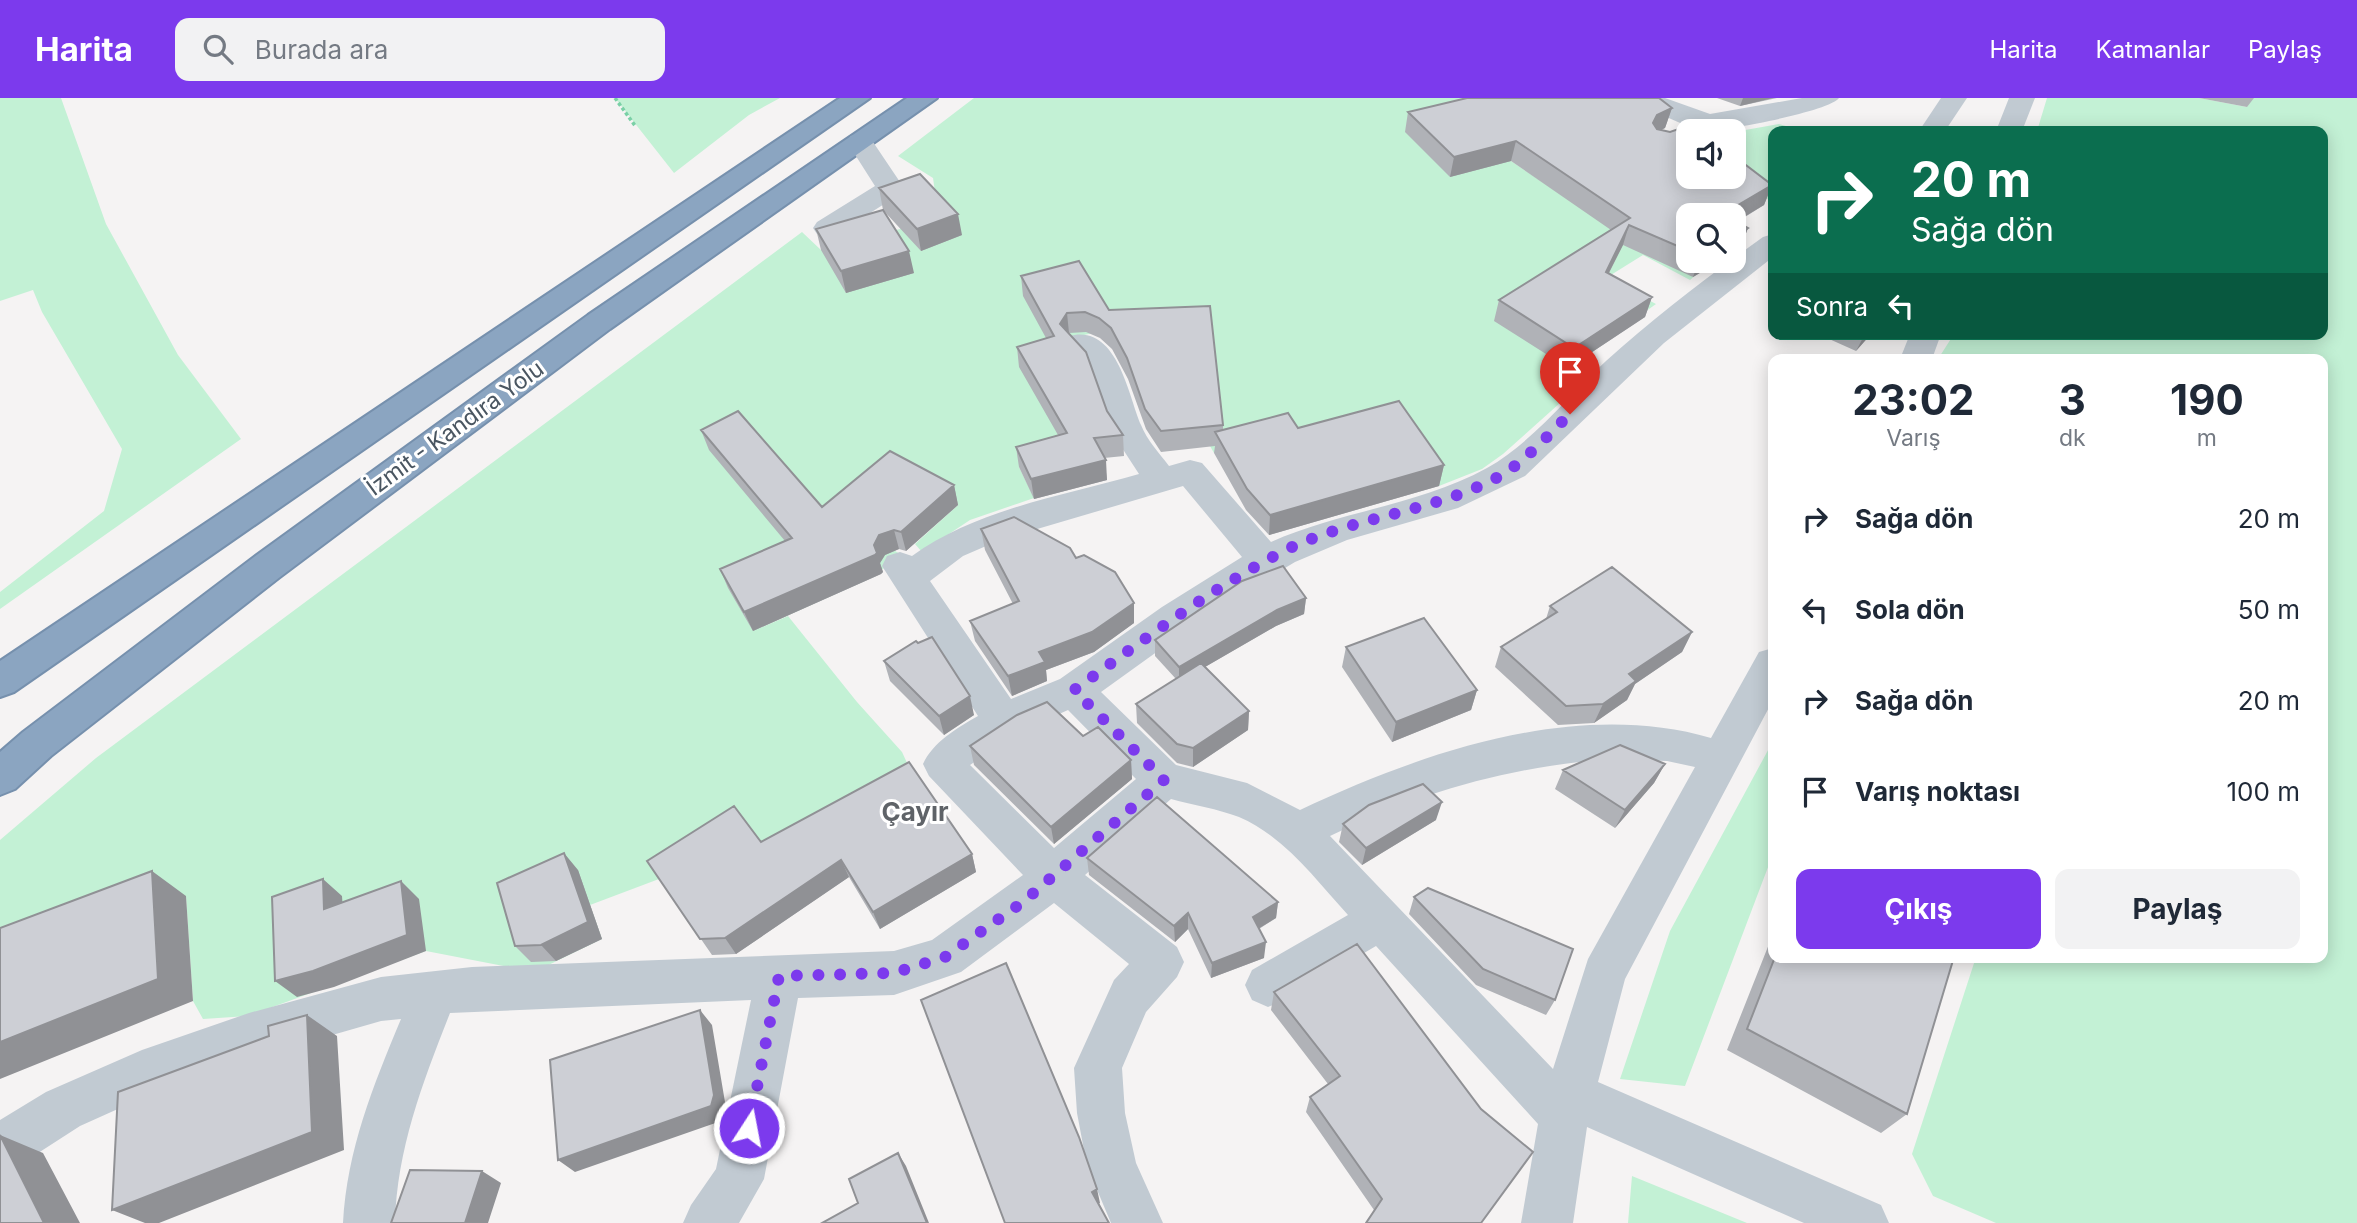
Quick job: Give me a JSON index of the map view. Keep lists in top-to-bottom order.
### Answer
{
  "streets": {
    "highway": ["İzmit - Kandıra Yolu"]
  },
  "districts": ["Çayır"],
  "page": {
    "header": "Harita",
    "search": "Burada ara",
    "nav": ["Harita", "Katmanlar", "Paylaş"],
    "turn": ["20 m", "Sağa dön"],
    "then": "Sonra",
    "eta": [
      "23:02",
      "Varış",
      "3",
      "dk",
      "190",
      "m"
    ],
    "list": [
      {
        "name": "Sağa dön",
        "value": "20 m"
      },
      {
        "name": "Sola dön",
        "value": "50 m"
      },
      {
        "name": "Sağa dön",
        "value": "20 m"
      },
      {
        "name": "Varış noktası",
        "value": "100 m"
      }
    ],
    "buttons": ["Çıkış", "Paylaş"]
  }
}
